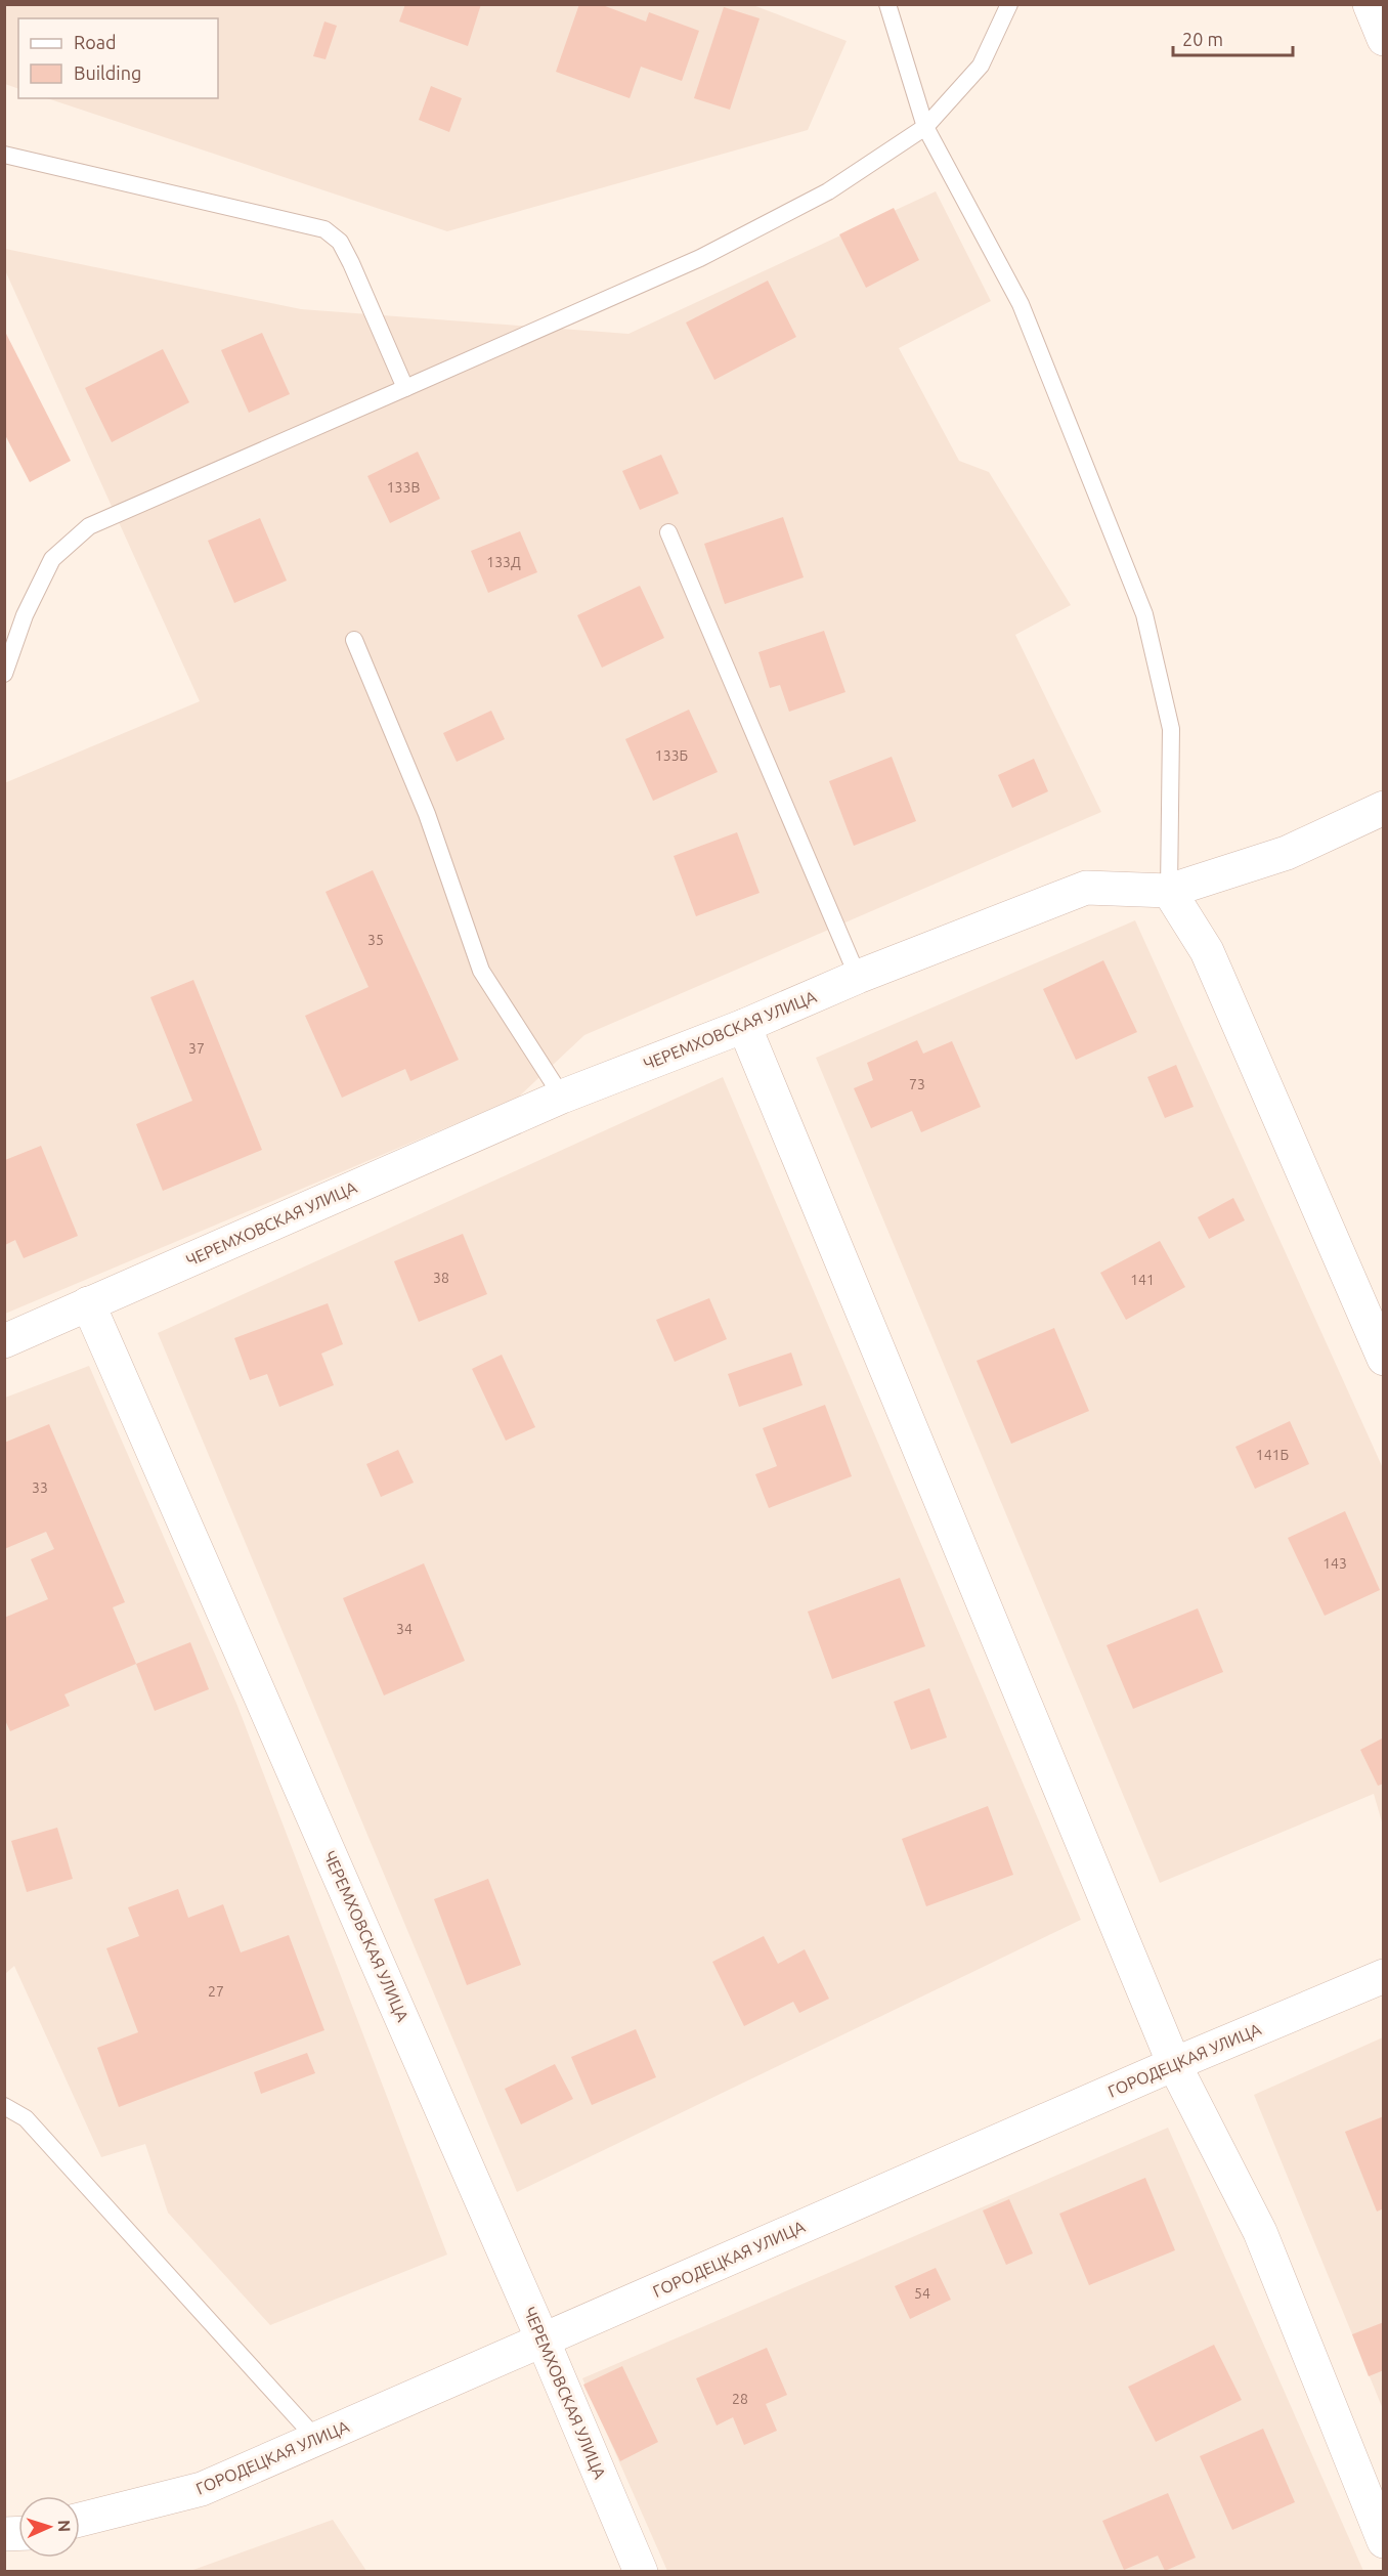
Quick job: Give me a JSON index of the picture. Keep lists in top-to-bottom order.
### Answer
{
  "streets": {
    "street": ["ЧЕРЕМХОВСКАЯ УЛИЦА", "ГОРОДЕЦКАЯ УЛИЦА"]
  },
  "crossings": [
    ["ЧЕРЕМХОВСКАЯ УЛИЦА", "ГОРОДЕЦКАЯ УЛИЦА"]
  ],
  "house_numbers": [
    "133В",
    "133Д",
    "133Б",
    "35",
    "37",
    "73",
    "38",
    "141",
    "141Б",
    "33",
    "143",
    "34",
    "27",
    "54",
    "28"
  ],
  "legend": ["Road", "Building"],
  "scale_bar": "20 m",
  "north": "right"
}
